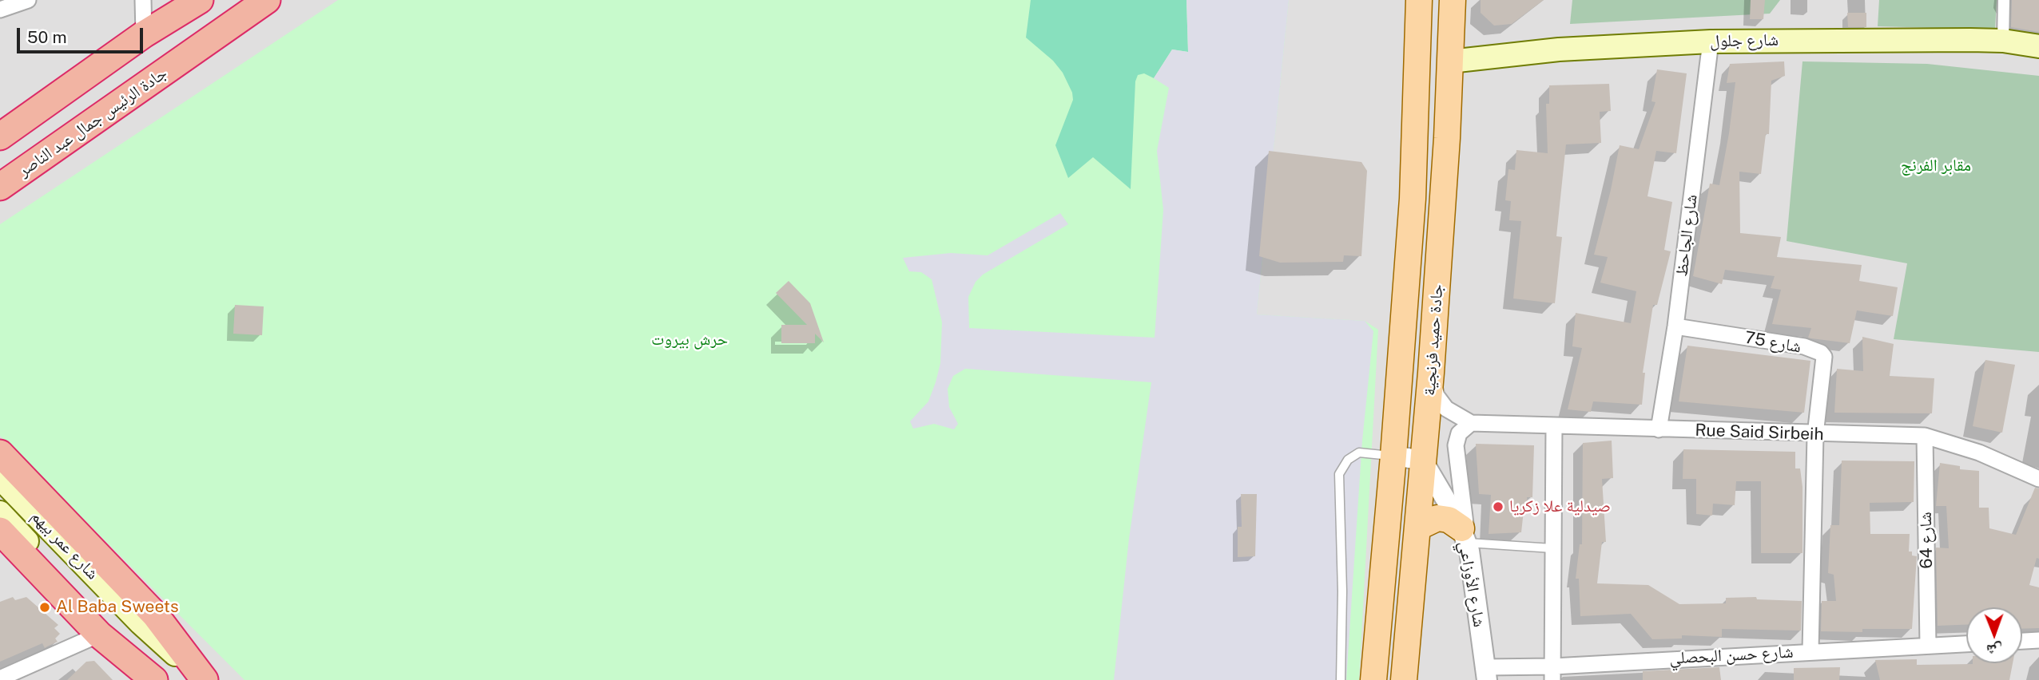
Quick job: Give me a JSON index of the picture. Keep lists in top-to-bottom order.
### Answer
{
  "streets": {
    "highway": ["جادة الرئيس جمال عبد الناصر"],
    "main road": ["شارع جلول", "جادة حميد فرنجية", "شارع عمر بيهم"],
    "street": [
      "شارع الجاحظ",
      "شارع 75",
      "Rue Said Sirbeih",
      "شارع 64",
      "شارع الأوزاعي",
      "شارع حسن البحصلي"
    ]
  },
  "crossings": [
    ["شارع جلول", "شارع الجاحظ"],
    ["شارع جلول", "جادة حميد فرنجية"],
    ["شارع الجاحظ", "شارع 75"],
    ["شارع الجاحظ", "Rue Said Sirbeih"],
    ["جادة حميد فرنجية", "شارع الأوزاعي"],
    ["شارع 75", "Rue Said Sirbeih"],
    ["Rue Said Sirbeih", "شارع 64"],
    ["شارع 64", "شارع حسن البحصلي"],
    ["شارع الأوزاعي", "شارع حسن البحصلي"]
  ],
  "parks": ["مقابر الفرنج", "حرش بيروت"],
  "places": ["صيدلية علا زكريا", "Al Baba Sweets"],
  "scale_bar": "50 m",
  "north": "bottom"
}
